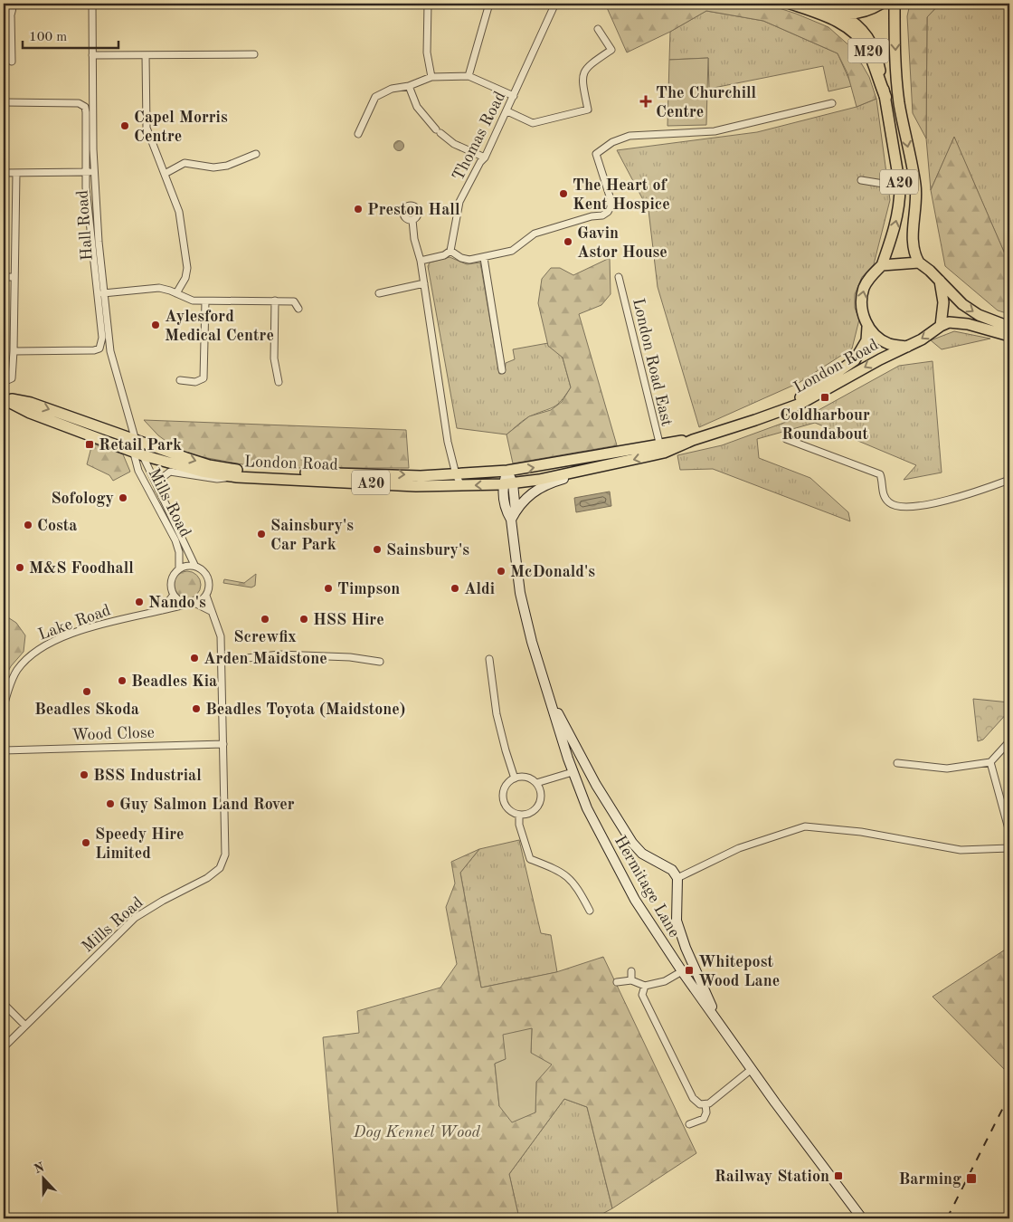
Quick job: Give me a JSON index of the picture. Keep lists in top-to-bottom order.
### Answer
{
  "streets": {
    "highway": ["M20"],
    "main road": ["A20", "London Road", "Hermitage Lane"],
    "street": [
      "Thomas Road",
      "Hall Road",
      "London Road East",
      "Mills Road",
      "Lake Road",
      "Wood Close"
    ]
  },
  "crossings": [
    ["M20", "A20"],
    ["A20", "London Road"],
    ["Hall Road", "London Road"],
    ["Hall Road", "Mills Road"],
    ["London Road East", "London Road"],
    ["London Road", "Mills Road"],
    ["London Road", "Hermitage Lane"],
    ["Mills Road", "Lake Road"],
    ["Mills Road", "Wood Close"]
  ],
  "parks": ["Dog Kennel Wood"],
  "places": {
    "health": ["The Churchill Centre"],
    "other": [
      "Capel Morris Centre",
      "The Heart of Kent Hospice",
      "Preston Hall",
      "Gavin Astor House",
      "Aylesford Medical Centre",
      "Sofology",
      "Costa",
      "Sainsbury's Car Park",
      "Sainsbury's",
      "M&S Foodhall",
      "McDonald's",
      "Timpson",
      "Aldi",
      "Nando's",
      "Screwfix",
      "HSS Hire",
      "Arden Maidstone",
      "Beadles Kia",
      "Beadles Skoda",
      "Beadles Toyota (Maidstone)",
      "BSS Industrial",
      "Guy Salmon Land Rover",
      "Speedy Hire Limited"
    ],
    "transit": [
      "Coldharbour Roundabout",
      "Retail Park",
      "Whitepost Wood Lane",
      "Railway Station",
      "Barming"
    ]
  },
  "scale_bar": "100 m",
  "north": "top"
}
